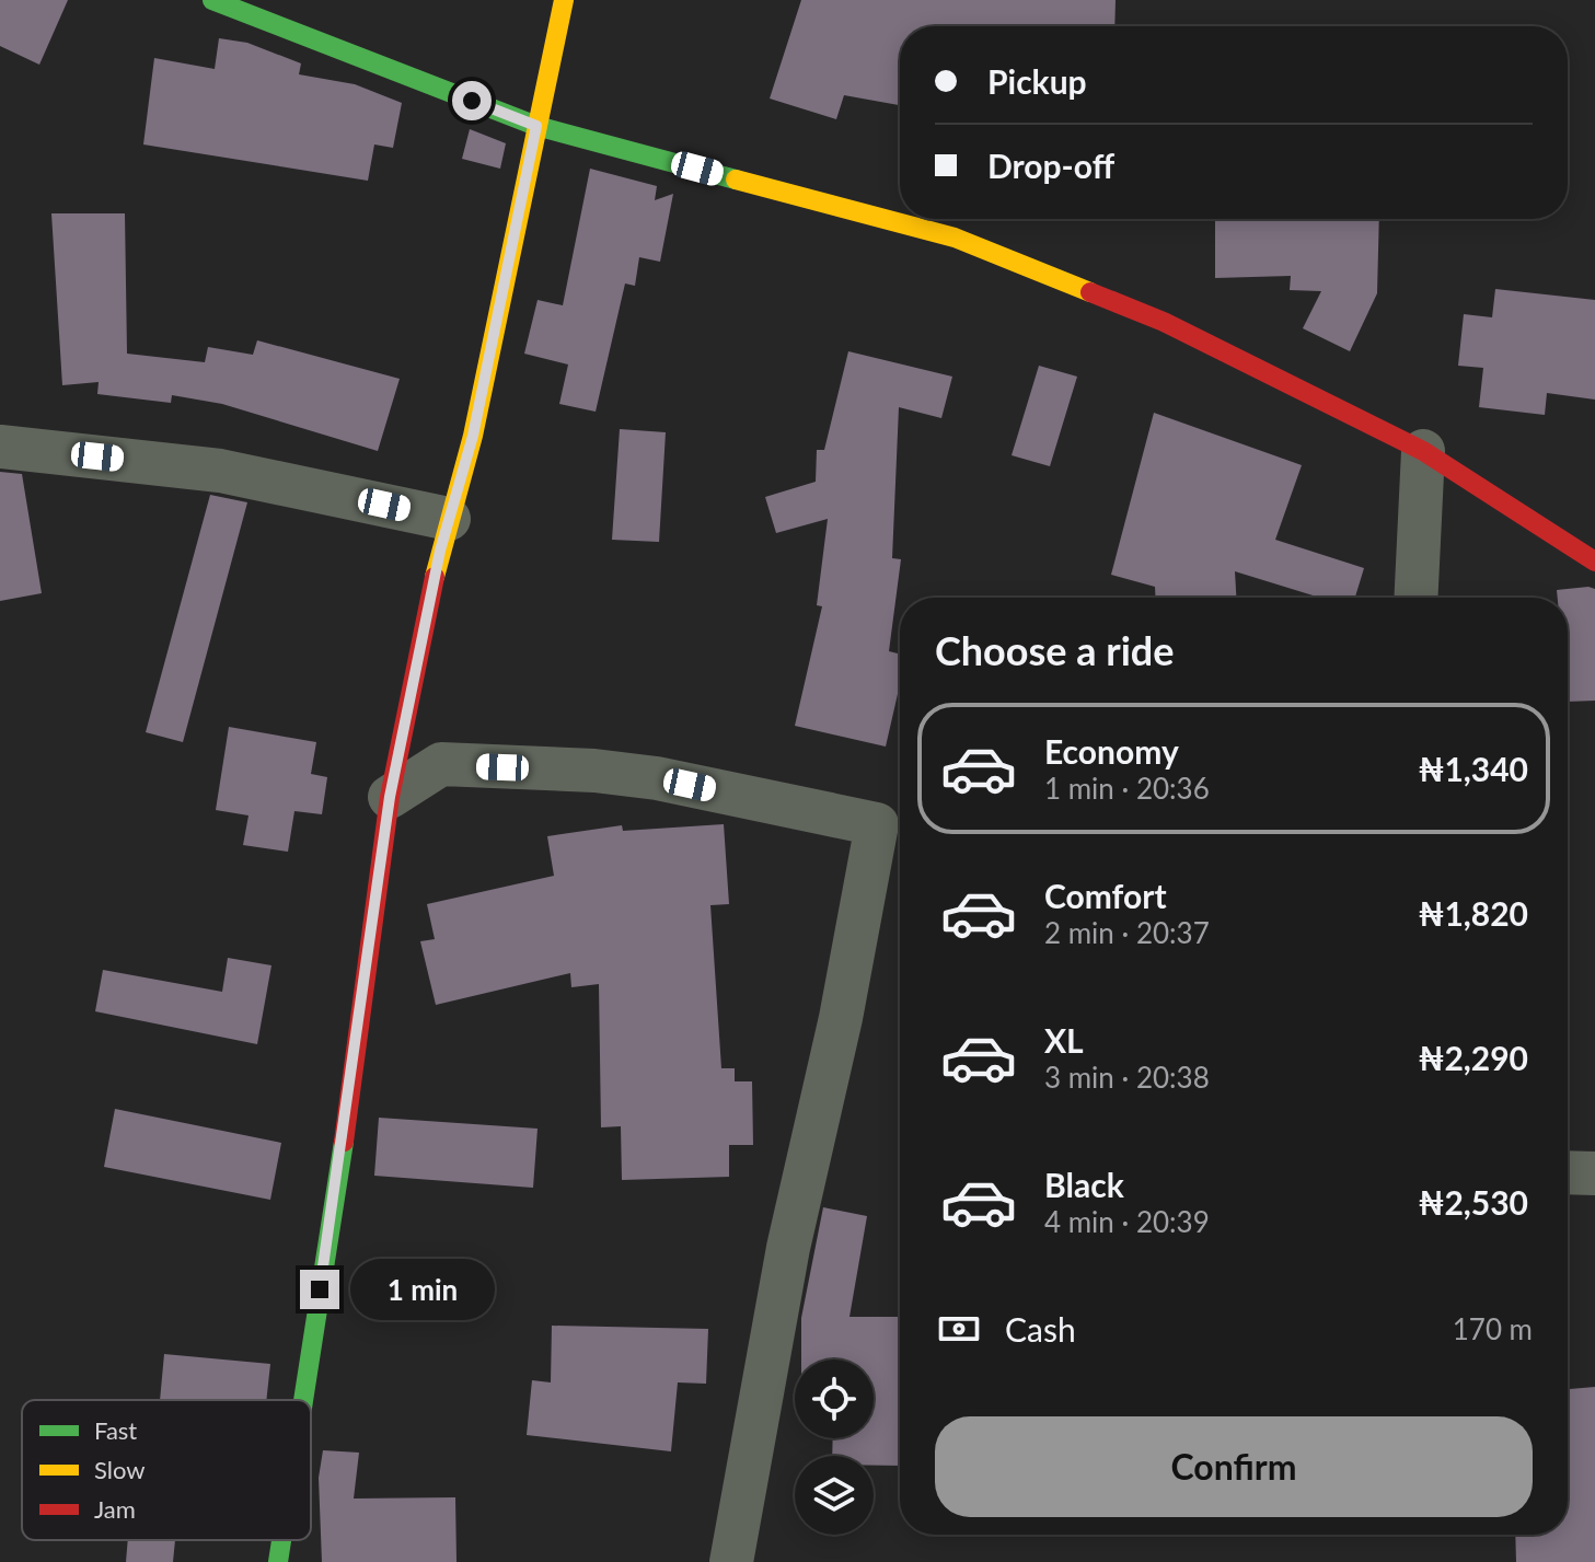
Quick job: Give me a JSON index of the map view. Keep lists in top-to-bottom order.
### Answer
{
  "legend": ["Fast", "Slow", "Jam"],
  "page": {
    "banner": ["Pickup", "Drop-off"],
    "heading": "Choose a ride",
    "list": [
      {
        "name": "Economy",
        "note": "1 min · 20:36",
        "value": "₦1,340"
      },
      {
        "name": "Comfort",
        "note": "2 min · 20:37",
        "value": "₦1,820"
      },
      {
        "name": "XL",
        "note": "3 min · 20:38",
        "value": "₦2,290"
      },
      {
        "name": "Black",
        "note": "4 min · 20:39",
        "value": "₦2,530"
      }
    ],
    "bubble": "1 min",
    "pay": ["Cash", "170 m"],
    "buttons": "Confirm"
  }
}
